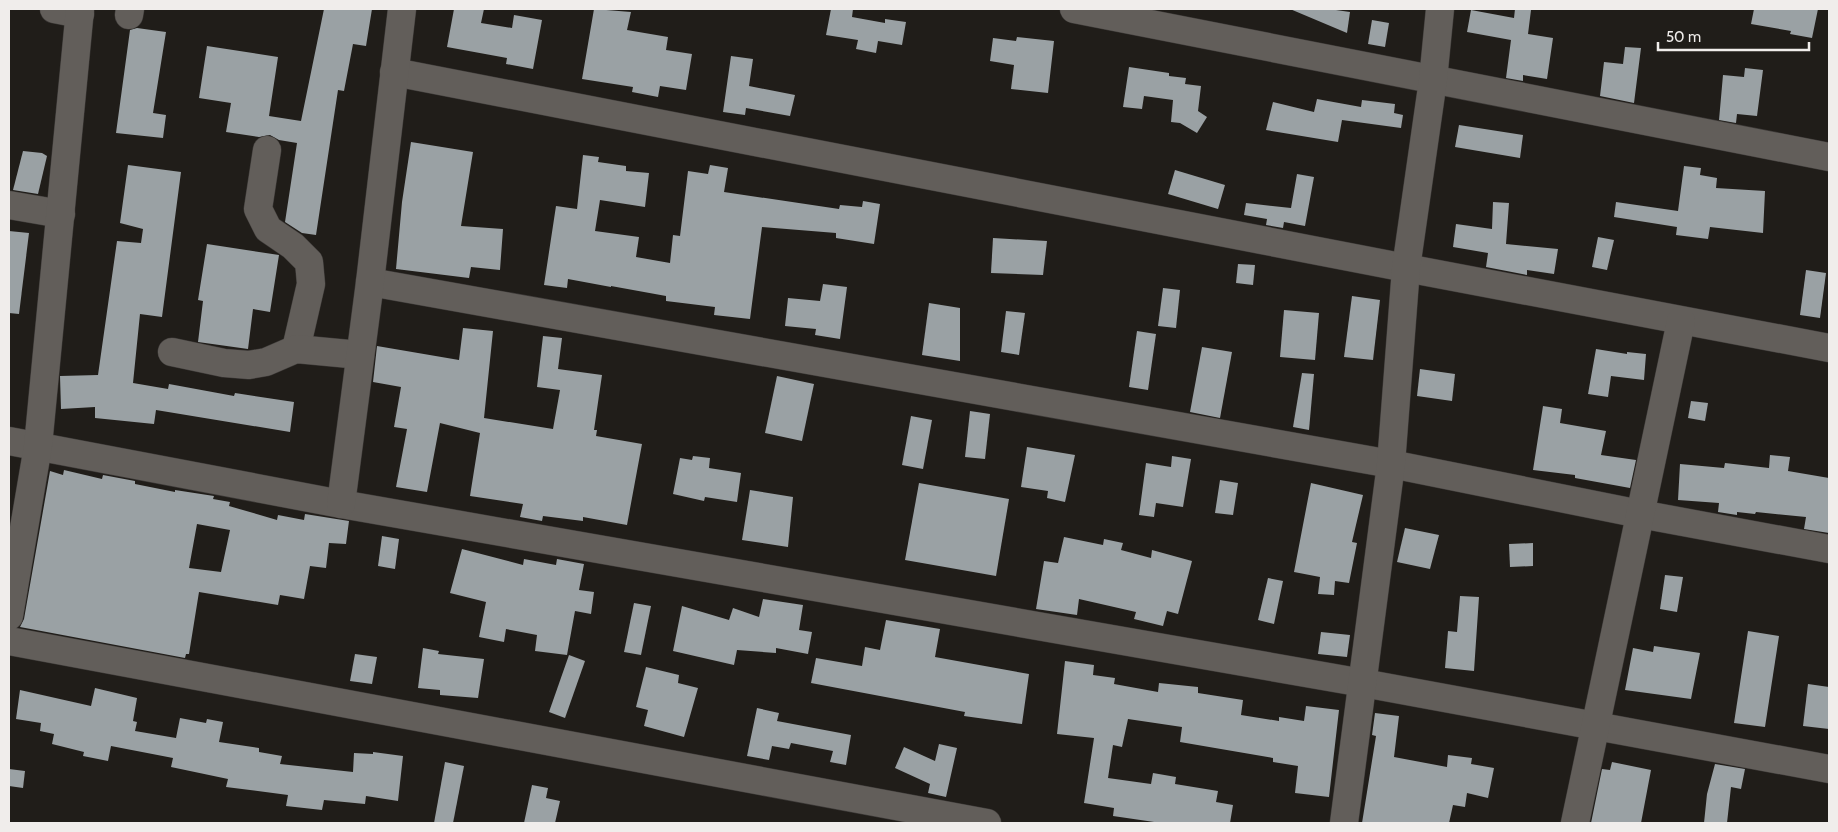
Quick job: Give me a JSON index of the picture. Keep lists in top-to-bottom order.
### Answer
{
  "scale_bar": "50 m"
}
